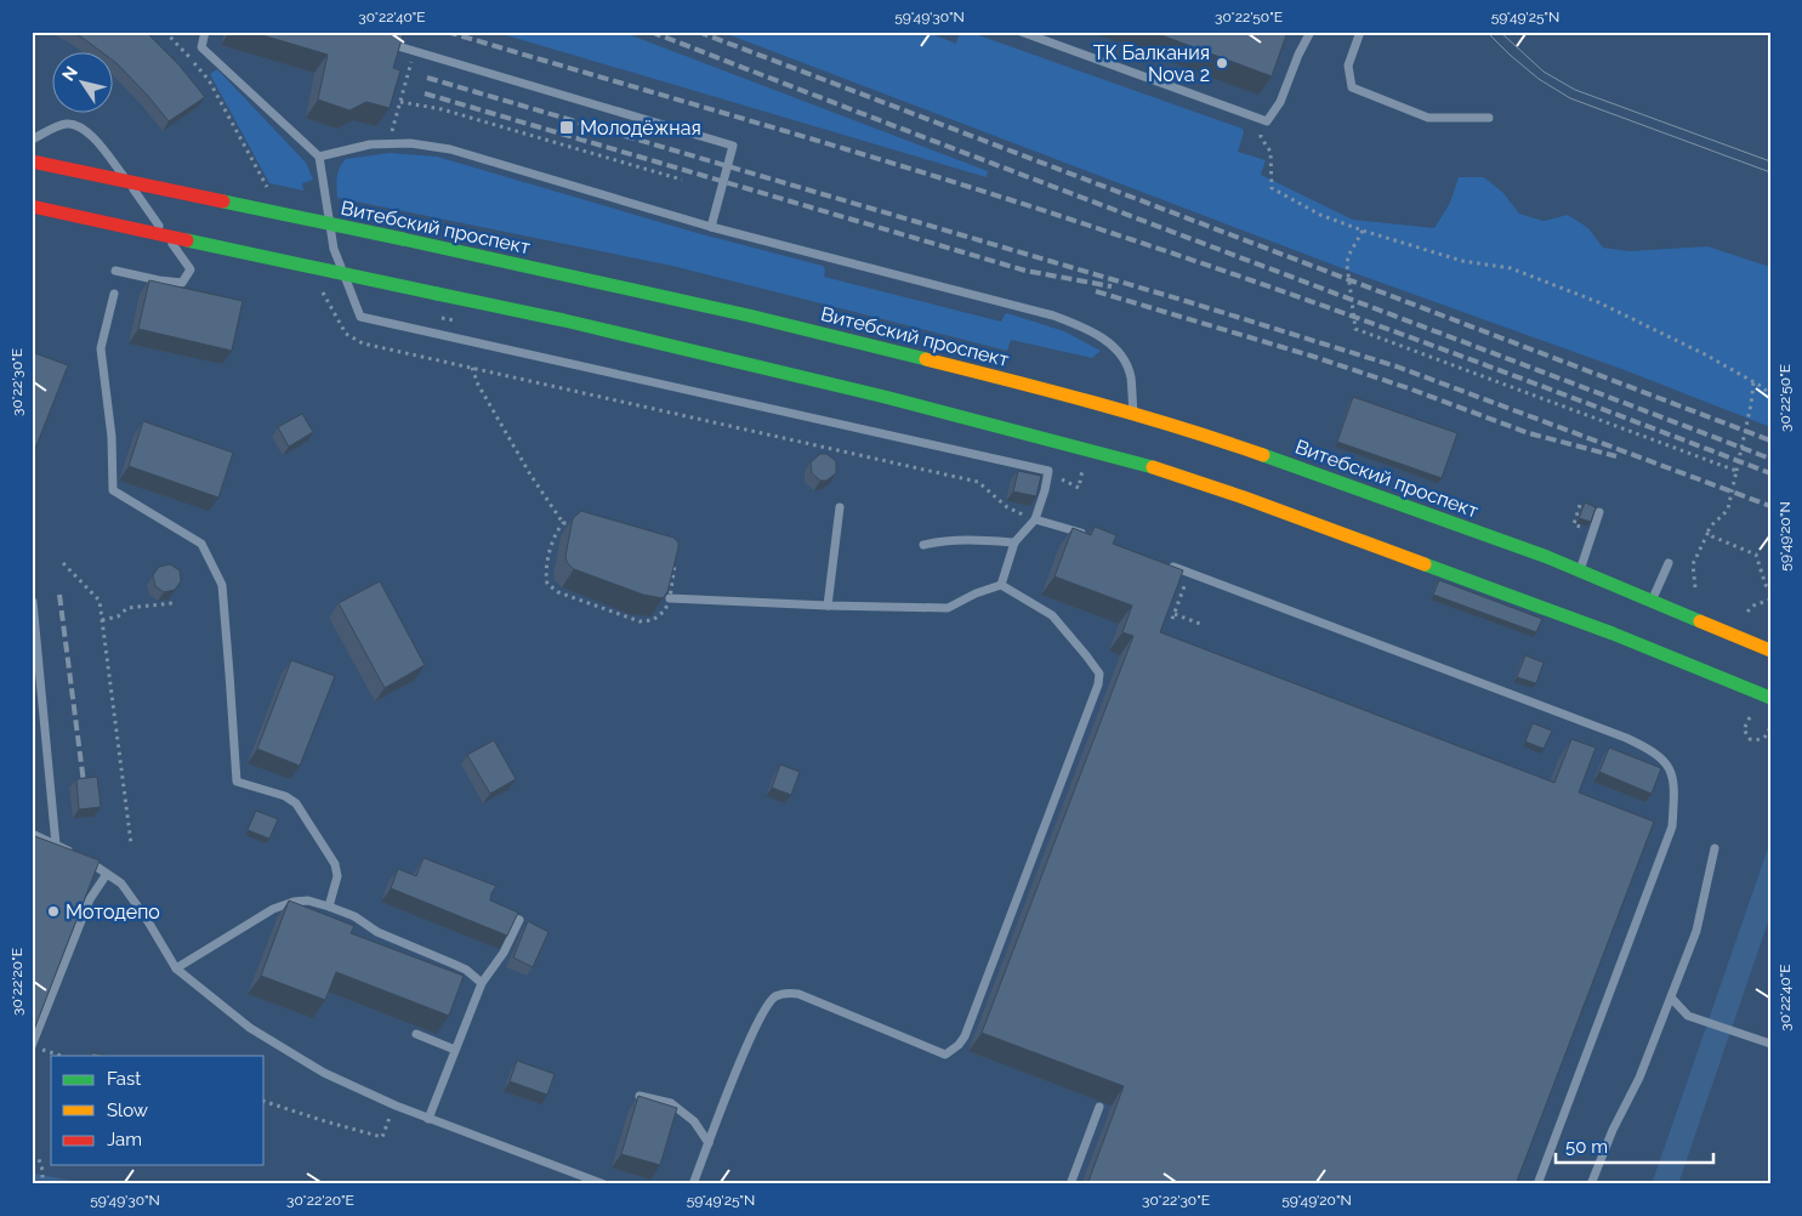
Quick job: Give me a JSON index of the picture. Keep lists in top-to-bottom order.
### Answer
{
  "streets": {
    "main road": ["Витебский проспект"]
  },
  "places": {
    "other": ["ТК Балкания Nova 2", "Мотодепо"],
    "transit": ["Молодёжная"]
  },
  "legend": ["Fast", "Slow", "Jam"],
  "scale_bar": "50 m",
  "north": "top left",
  "coordinates": [
    "30°22'40\"E",
    "59°49'30\"N",
    "30°22'50\"E",
    "59°49'25\"N",
    "30°22'30\"E",
    "59°49'20\"N",
    "30°22'20\"E"
  ]
}
